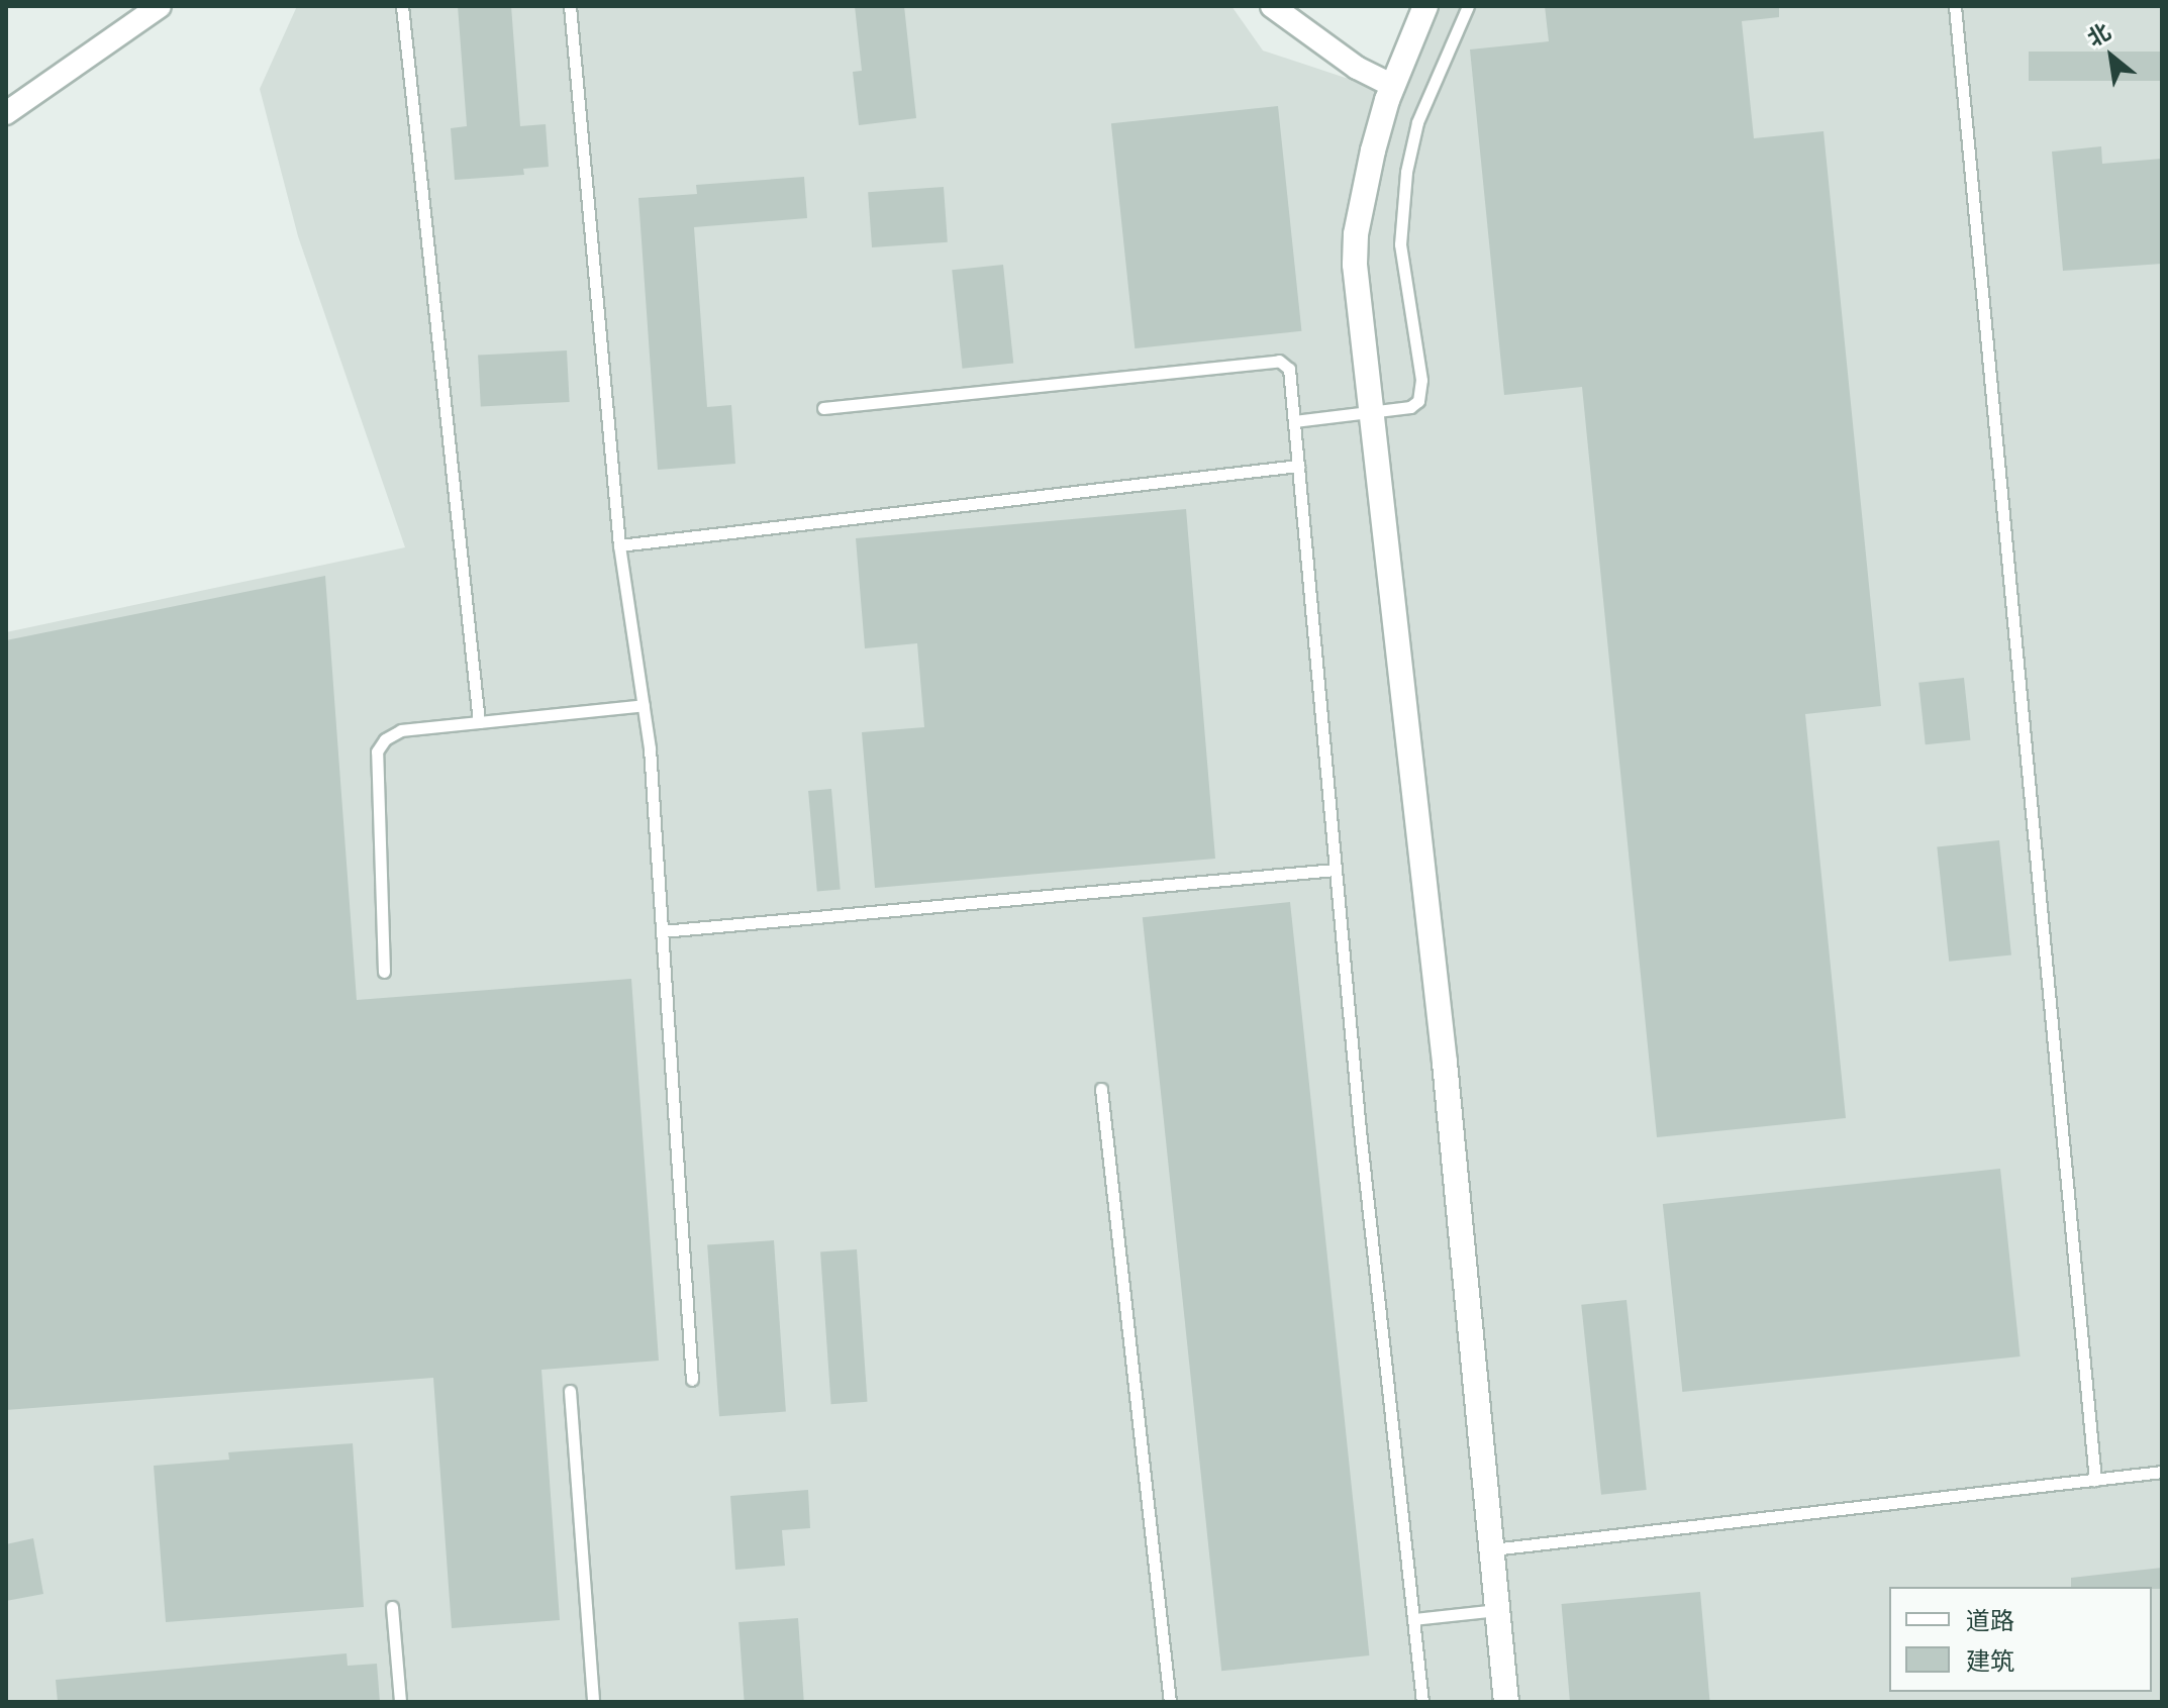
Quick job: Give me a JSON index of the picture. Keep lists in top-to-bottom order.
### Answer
{
  "legend": ["道路", "建筑"],
  "north": "top left"
}
